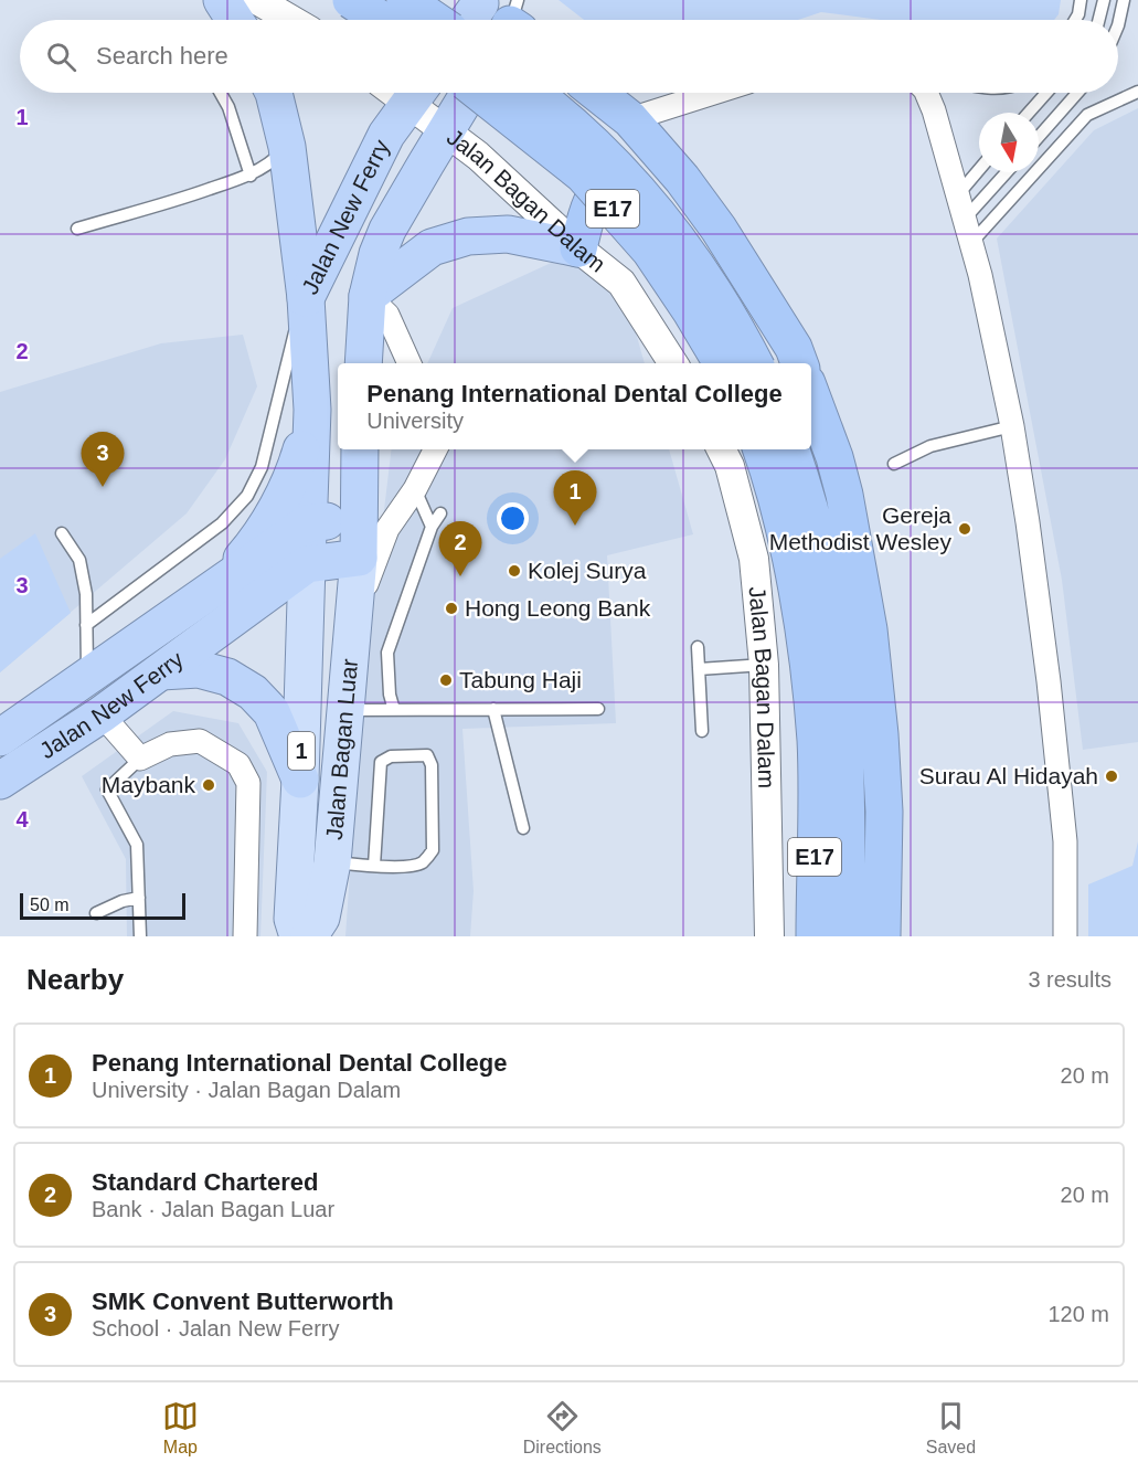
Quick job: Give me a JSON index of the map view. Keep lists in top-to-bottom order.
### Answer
{
  "streets": {
    "highway": ["E17", "Jalan New Ferry", "1"],
    "main road": ["Jalan Bagan Luar"],
    "street": ["Jalan Bagan Dalam"]
  },
  "crossings": [
    ["Jalan Bagan Dalam", "Jalan New Ferry"],
    ["Jalan New Ferry", "Jalan Bagan Luar"],
    ["Jalan New Ferry", "1"],
    ["Jalan Bagan Luar", "1"]
  ],
  "places": [
    "Gereja Methodist Wesley",
    "Kolej Surya",
    "Hong Leong Bank",
    "Tabung Haji",
    "Surau Al Hidayah",
    "Maybank"
  ],
  "scale_bar": "50 m",
  "north": "bottom",
  "page": {
    "search": "Search here",
    "popup": ["Penang International Dental College", "University"],
    "pins": ["3", "1", "2"],
    "scale": "50 m",
    "heading": ["Nearby", "3 results"],
    "list": [
      {
        "mark": "1",
        "name": "Penang International Dental College",
        "note": "University · Jalan Bagan Dalam",
        "value": "20 m"
      },
      {
        "mark": "2",
        "name": "Standard Chartered",
        "note": "Bank · Jalan Bagan Luar",
        "value": "20 m"
      },
      {
        "mark": "3",
        "name": "SMK Convent Butterworth",
        "note": "School · Jalan New Ferry",
        "value": "120 m"
      }
    ],
    "nav": ["Map", "Directions", "Saved"]
  },
  "grid": {
    "rows": [
      "1",
      "2",
      "3",
      "4"
    ]
  }
}
